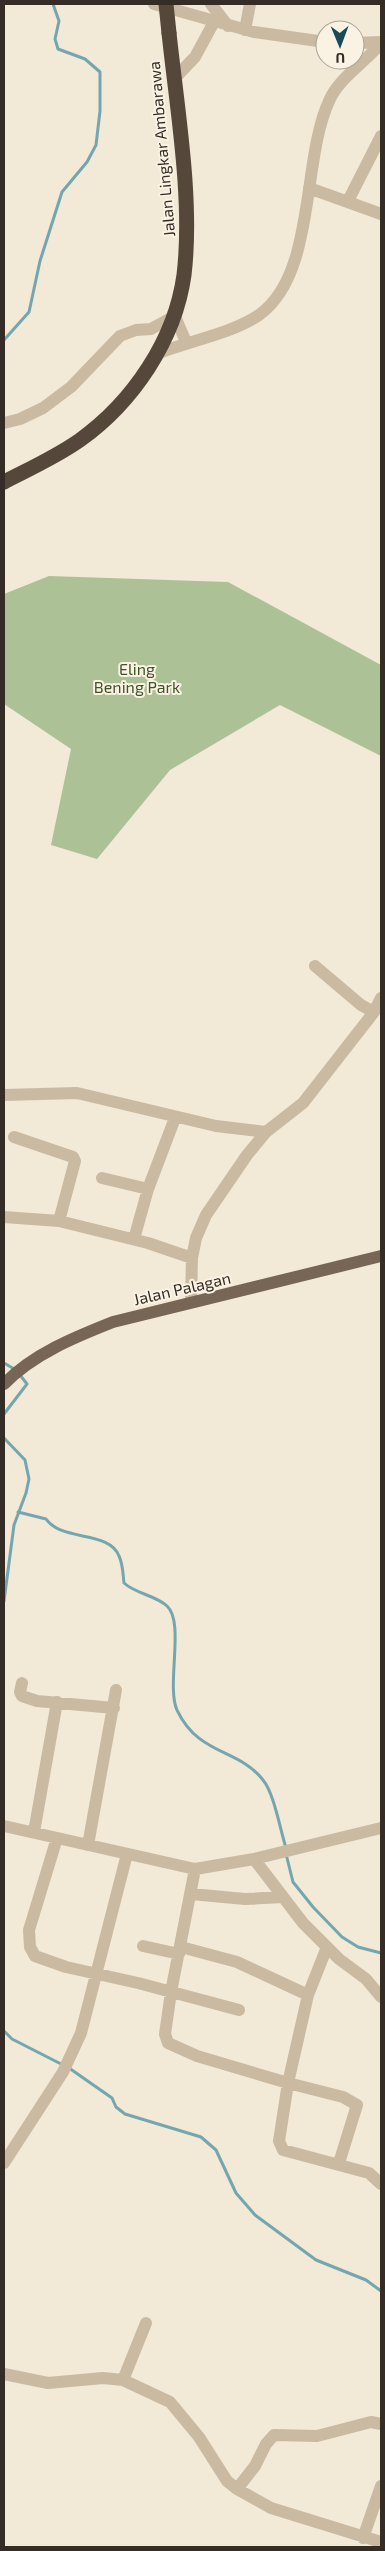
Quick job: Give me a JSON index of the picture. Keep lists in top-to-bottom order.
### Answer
{
  "streets": {
    "highway": ["Jalan Lingkar Ambarawa"],
    "main road": ["Jalan Palagan"]
  },
  "parks": ["Eling Bening Park"],
  "north": "bottom"
}
